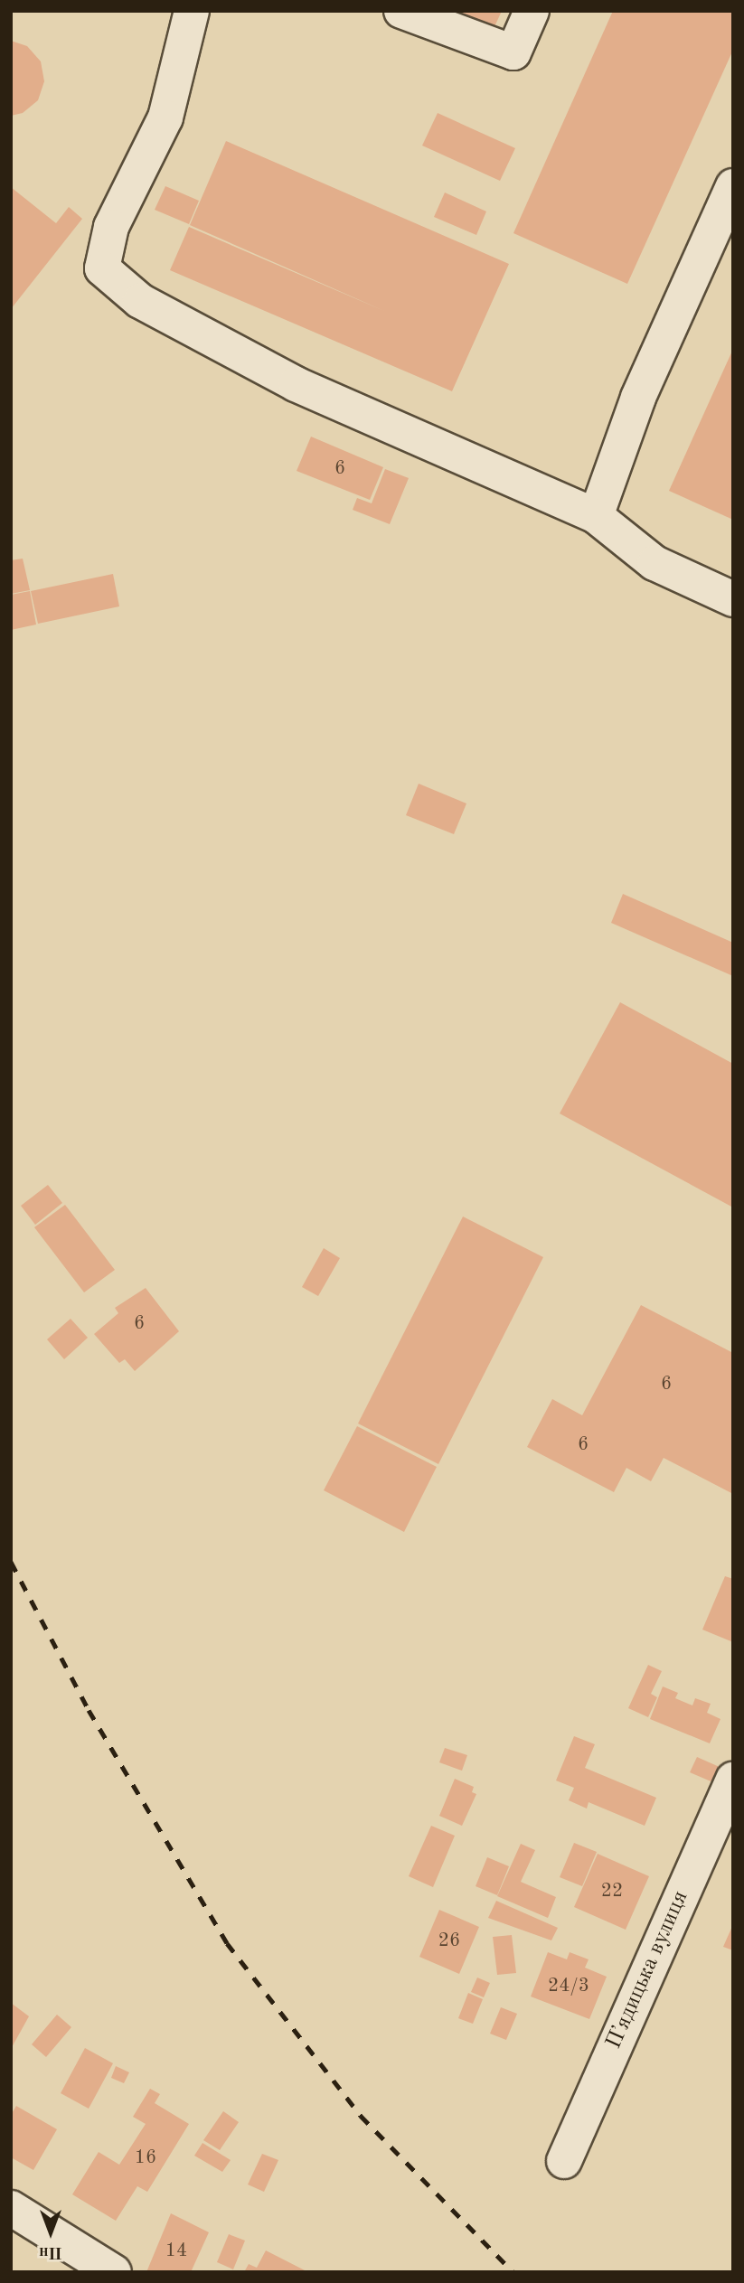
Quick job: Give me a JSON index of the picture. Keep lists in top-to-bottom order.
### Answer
{
  "streets": {
    "street": ["Пʼядицька вулиця"]
  },
  "house_numbers": [
    "6",
    "6",
    "6",
    "6",
    "22",
    "26",
    "24/3",
    "16",
    "14"
  ],
  "north": "bottom"
}
